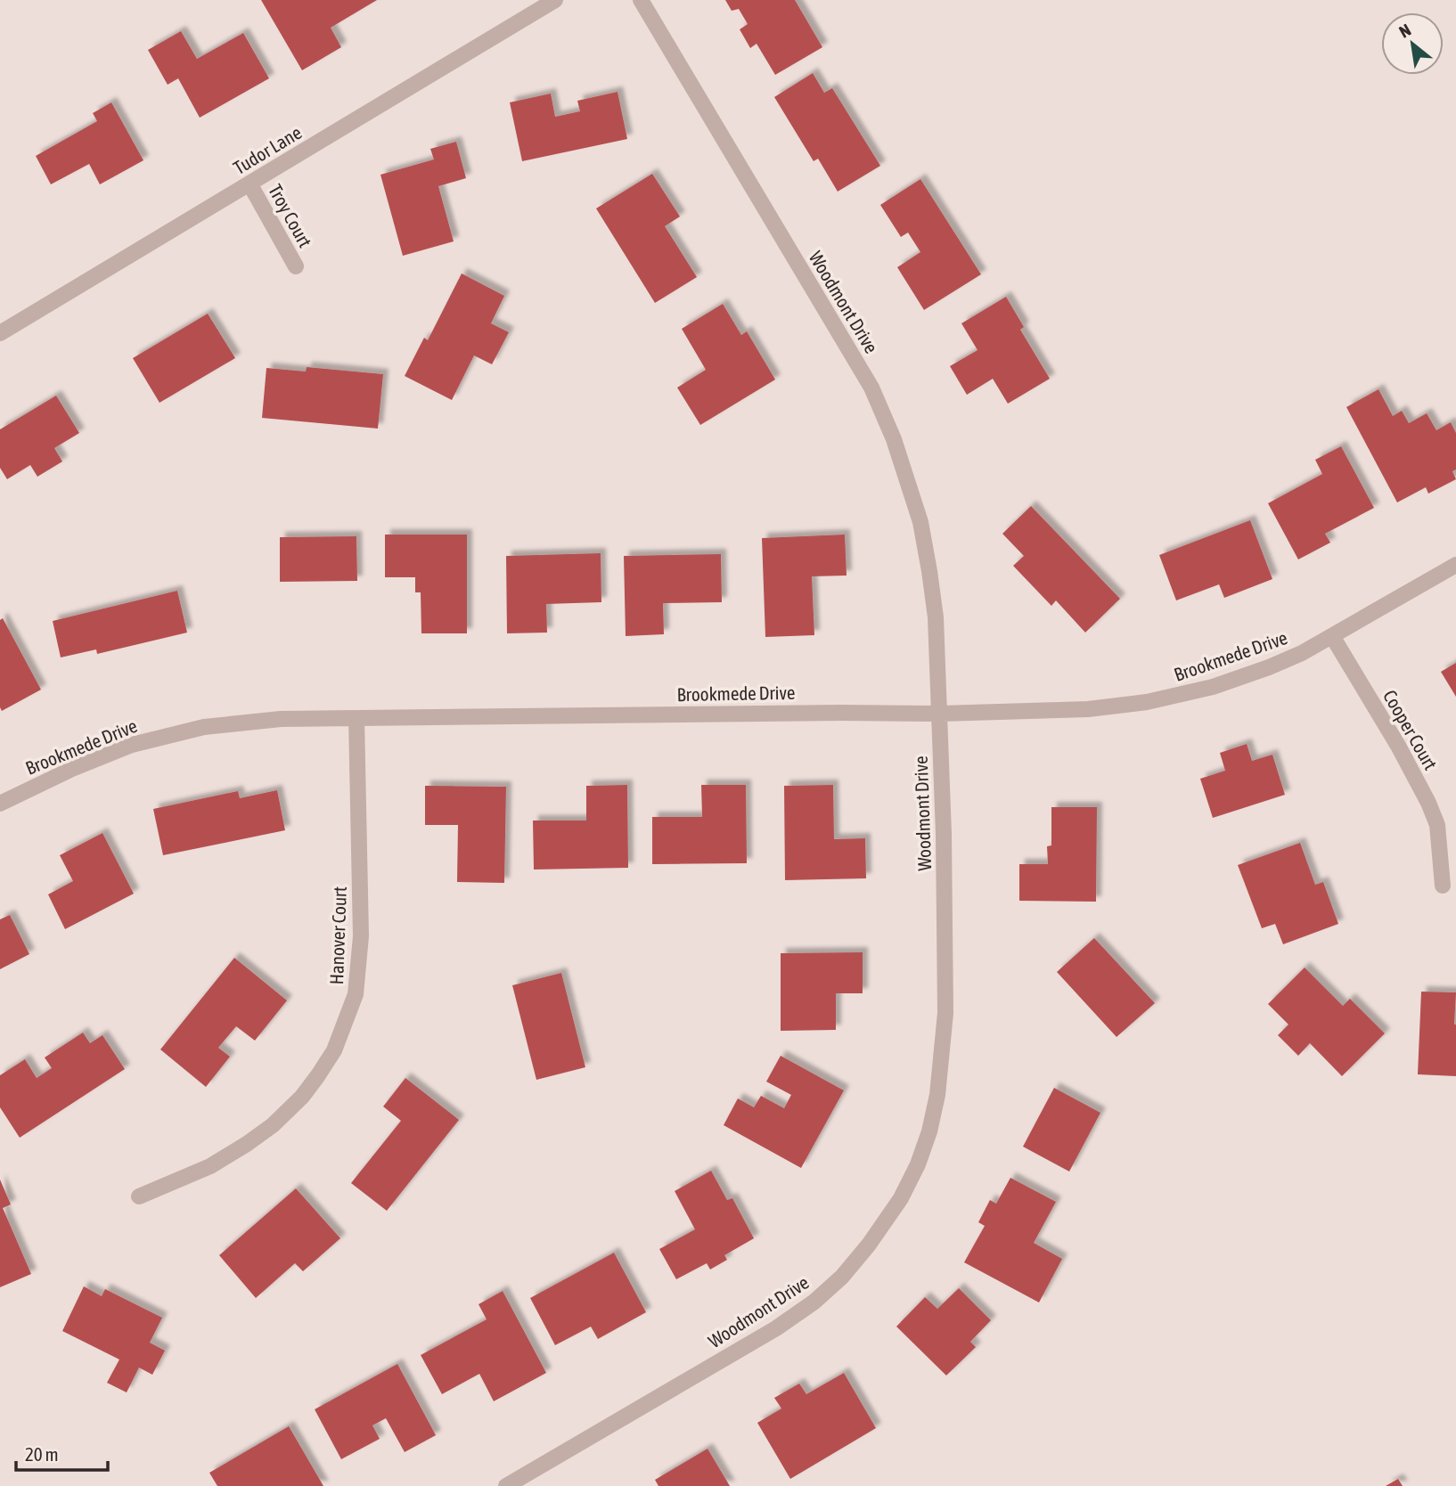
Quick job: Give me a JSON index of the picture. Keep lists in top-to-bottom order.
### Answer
{
  "streets": {
    "street": [
      "Tudor Lane",
      "Troy Court",
      "Woodmont Drive",
      "Brookmede Drive",
      "Cooper Court",
      "Hanover Court"
    ]
  },
  "crossings": [
    ["Tudor Lane", "Troy Court"],
    ["Woodmont Drive", "Brookmede Drive"],
    ["Brookmede Drive", "Cooper Court"],
    ["Brookmede Drive", "Hanover Court"]
  ],
  "scale_bar": "20 m",
  "north": "top left"
}
